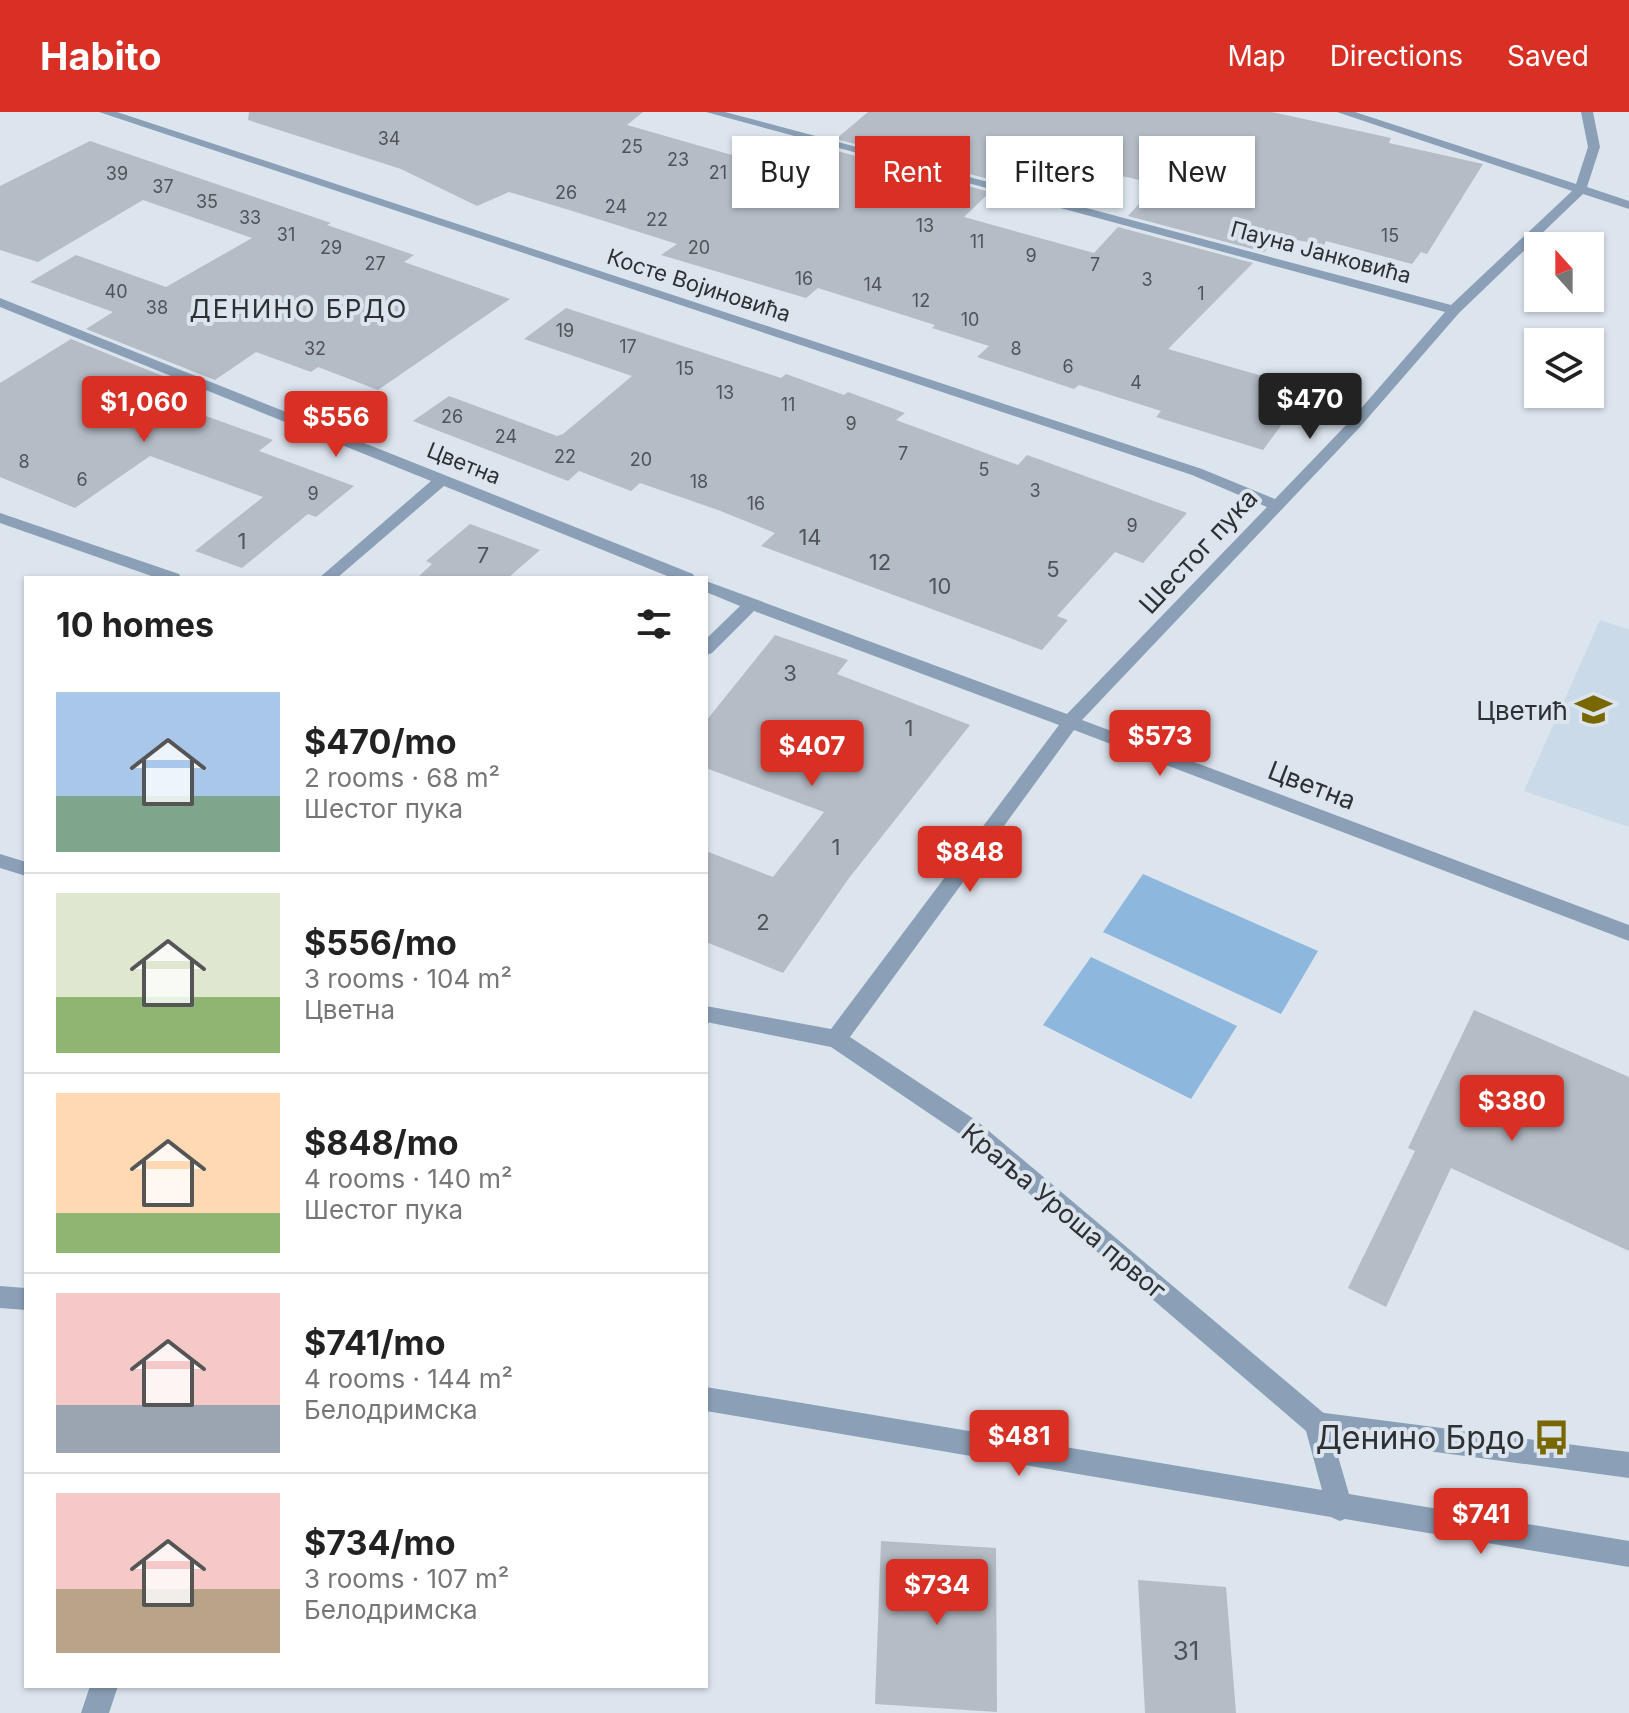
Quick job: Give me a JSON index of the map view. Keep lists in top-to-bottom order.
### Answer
{
  "streets": {
    "street": [
      "Пауна Јанковића",
      "Косте Војиновића",
      "Цветна",
      "Шестог пука",
      "Краља Уроша првог"
    ]
  },
  "crossings": [
    ["Пауна Јанковића", "Шестог пука"],
    ["Косте Војиновића", "Шестог пука"],
    ["Цветна", "Шестог пука"],
    ["Шестог пука", "Краља Уроша првог"]
  ],
  "districts": ["ДЕНИНО БРДО"],
  "places": {
    "school or university": ["Цветић"],
    "bus stop": ["Денино Брдо"]
  },
  "house_numbers": [
    "34",
    "25",
    "23",
    "21",
    "39",
    "37",
    "26",
    "35",
    "24",
    "33",
    "22",
    "13",
    "31",
    "15",
    "11",
    "29",
    "20",
    "9",
    "27",
    "7",
    "16",
    "3",
    "14",
    "40",
    "1",
    "12",
    "38",
    "10",
    "19",
    "17",
    "32",
    "8",
    "6",
    "15",
    "4",
    "13",
    "11",
    "26",
    "9",
    "24",
    "7",
    "22",
    "20",
    "8",
    "5",
    "6",
    "18",
    "3",
    "9",
    "16",
    "9",
    "14",
    "1",
    "7",
    "12",
    "5",
    "10",
    "3",
    "1",
    "1",
    "2",
    "31"
  ],
  "north": "top",
  "page": {
    "header": "Habito",
    "nav": ["Map", "Directions", "Saved"],
    "chip": [
      "Buy",
      "Rent",
      "Filters",
      "New"
    ],
    "price": [
      "$470",
      "$1,060",
      "$556",
      "$573",
      "$407",
      "$848",
      "$380",
      "$481",
      "$741",
      "$734"
    ],
    "heading": "10 homes",
    "list": [
      {
        "name": "$470/mo",
        "note": "2 rooms · 68 m² · Шестог пука"
      },
      {
        "name": "$556/mo",
        "note": "3 rooms · 104 m² · Цветна"
      },
      {
        "name": "$848/mo",
        "note": "4 rooms · 140 m² · Шестог пука"
      },
      {
        "name": "$741/mo",
        "note": "4 rooms · 144 m² · Белодримска"
      },
      {
        "name": "$734/mo",
        "note": "3 rooms · 107 m² · Белодримска"
      }
    ]
  }
}
